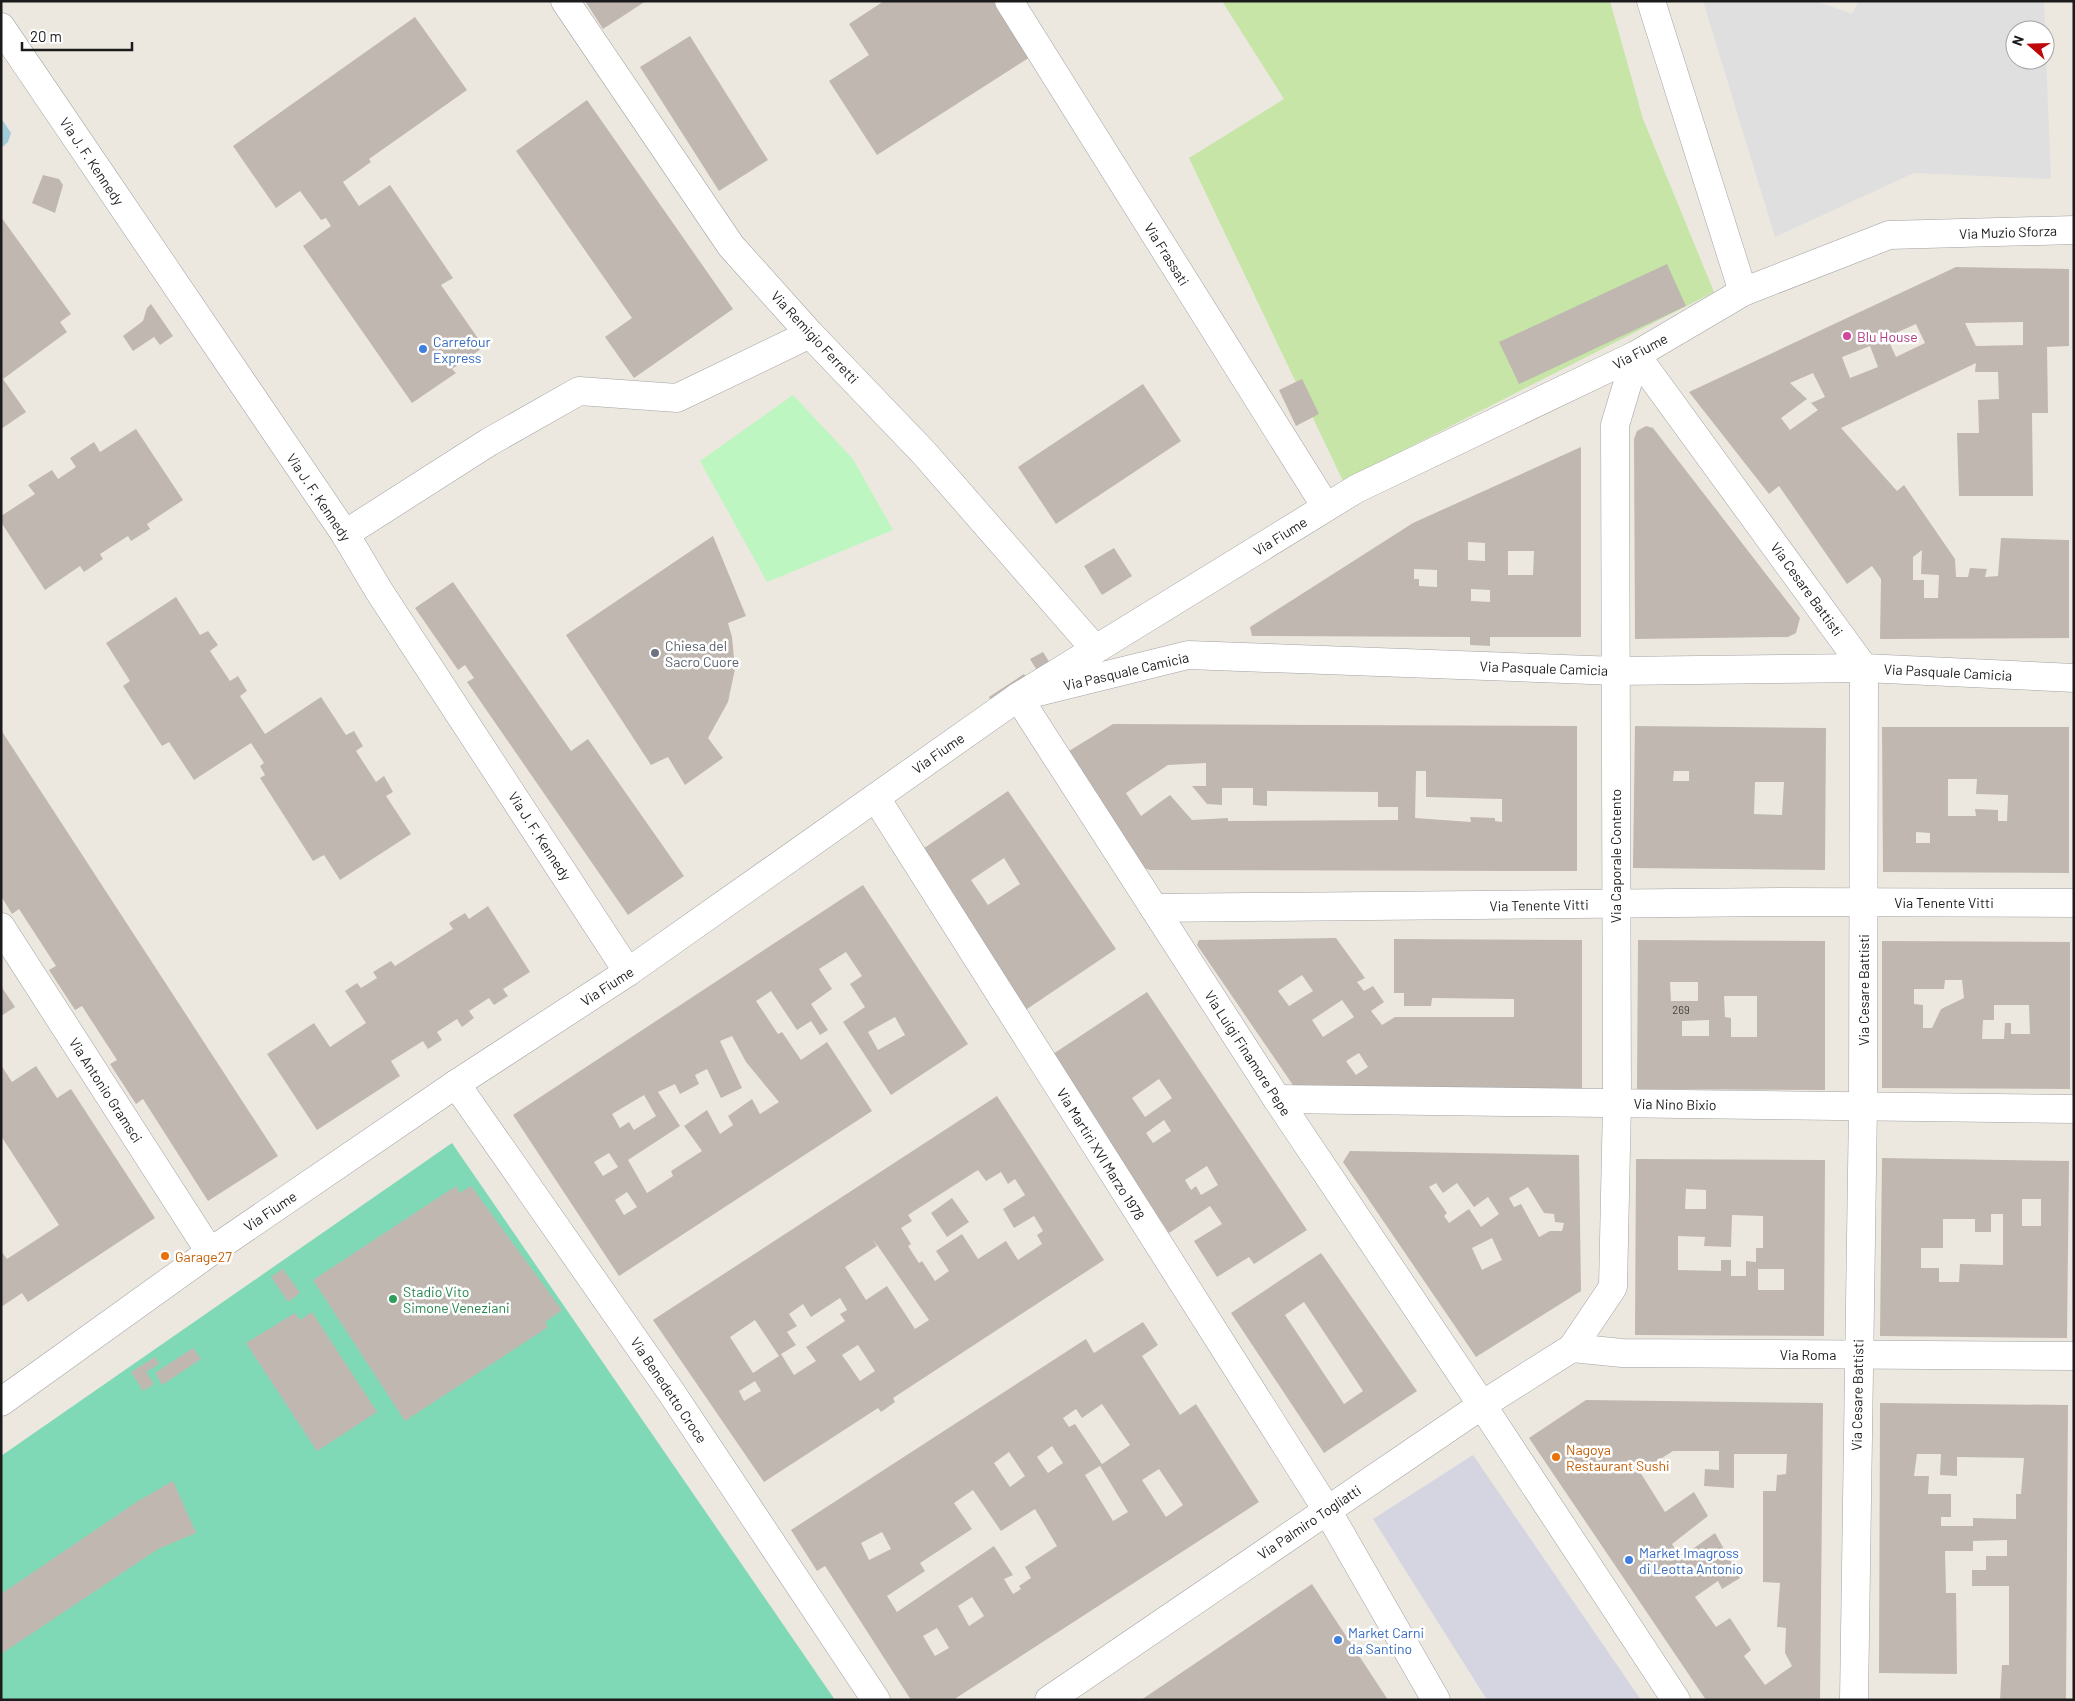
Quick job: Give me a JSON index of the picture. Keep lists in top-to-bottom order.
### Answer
{
  "streets": {
    "street": [
      "Via J. F. Kennedy",
      "Via Muzio Sforza",
      "Via Frassati",
      "Via Remigio Ferretti",
      "Via Fiume",
      "Via Cesare Battisti",
      "Via Pasquale Camicia",
      "Via Caporale Contento",
      "Via Tenente Vitti",
      "Via Luigi Finamore Pepe",
      "Via Antonio Gramsci",
      "Via Nino Bixio",
      "Via Martiri XVI Marzo 1978",
      "Via Roma",
      "Via Benedetto Croce",
      "Via Palmiro Togliatti"
    ]
  },
  "crossings": [
    ["Via J. F. Kennedy", "Via Fiume"],
    ["Via Muzio Sforza", "Via Fiume"],
    ["Via Frassati", "Via Fiume"],
    ["Via Remigio Ferretti", "Via Fiume"],
    ["Via Fiume", "Via Cesare Battisti"],
    ["Via Fiume", "Via Pasquale Camicia"],
    ["Via Fiume", "Via Caporale Contento"],
    ["Via Fiume", "Via Luigi Finamore Pepe"],
    ["Via Fiume", "Via Antonio Gramsci"],
    ["Via Fiume", "Via Martiri XVI Marzo 1978"],
    ["Via Fiume", "Via Benedetto Croce"],
    ["Via Cesare Battisti", "Via Pasquale Camicia"],
    ["Via Cesare Battisti", "Via Caporale Contento"],
    ["Via Cesare Battisti", "Via Tenente Vitti"],
    ["Via Cesare Battisti", "Via Nino Bixio"],
    ["Via Cesare Battisti", "Via Roma"],
    ["Via Pasquale Camicia", "Via Caporale Contento"],
    ["Via Pasquale Camicia", "Via Luigi Finamore Pepe"],
    ["Via Caporale Contento", "Via Tenente Vitti"],
    ["Via Caporale Contento", "Via Nino Bixio"],
    ["Via Caporale Contento", "Via Roma"],
    ["Via Caporale Contento", "Via Palmiro Togliatti"],
    ["Via Tenente Vitti", "Via Luigi Finamore Pepe"],
    ["Via Luigi Finamore Pepe", "Via Nino Bixio"],
    ["Via Luigi Finamore Pepe", "Via Palmiro Togliatti"],
    ["Via Martiri XVI Marzo 1978", "Via Palmiro Togliatti"],
    ["Via Roma", "Via Palmiro Togliatti"]
  ],
  "places": [
    "Blu House",
    "Carrefour Express",
    "Chiesa del Sacro Cuore",
    "Garage27",
    "Stadio Vito Simone Veneziani",
    "Nagoya Restaurant Sushi",
    "Market Imagross di Leotta Antonio",
    "Market Carni da Santino"
  ],
  "house_numbers": ["269"],
  "scale_bar": "20 m",
  "north": "left"
}
